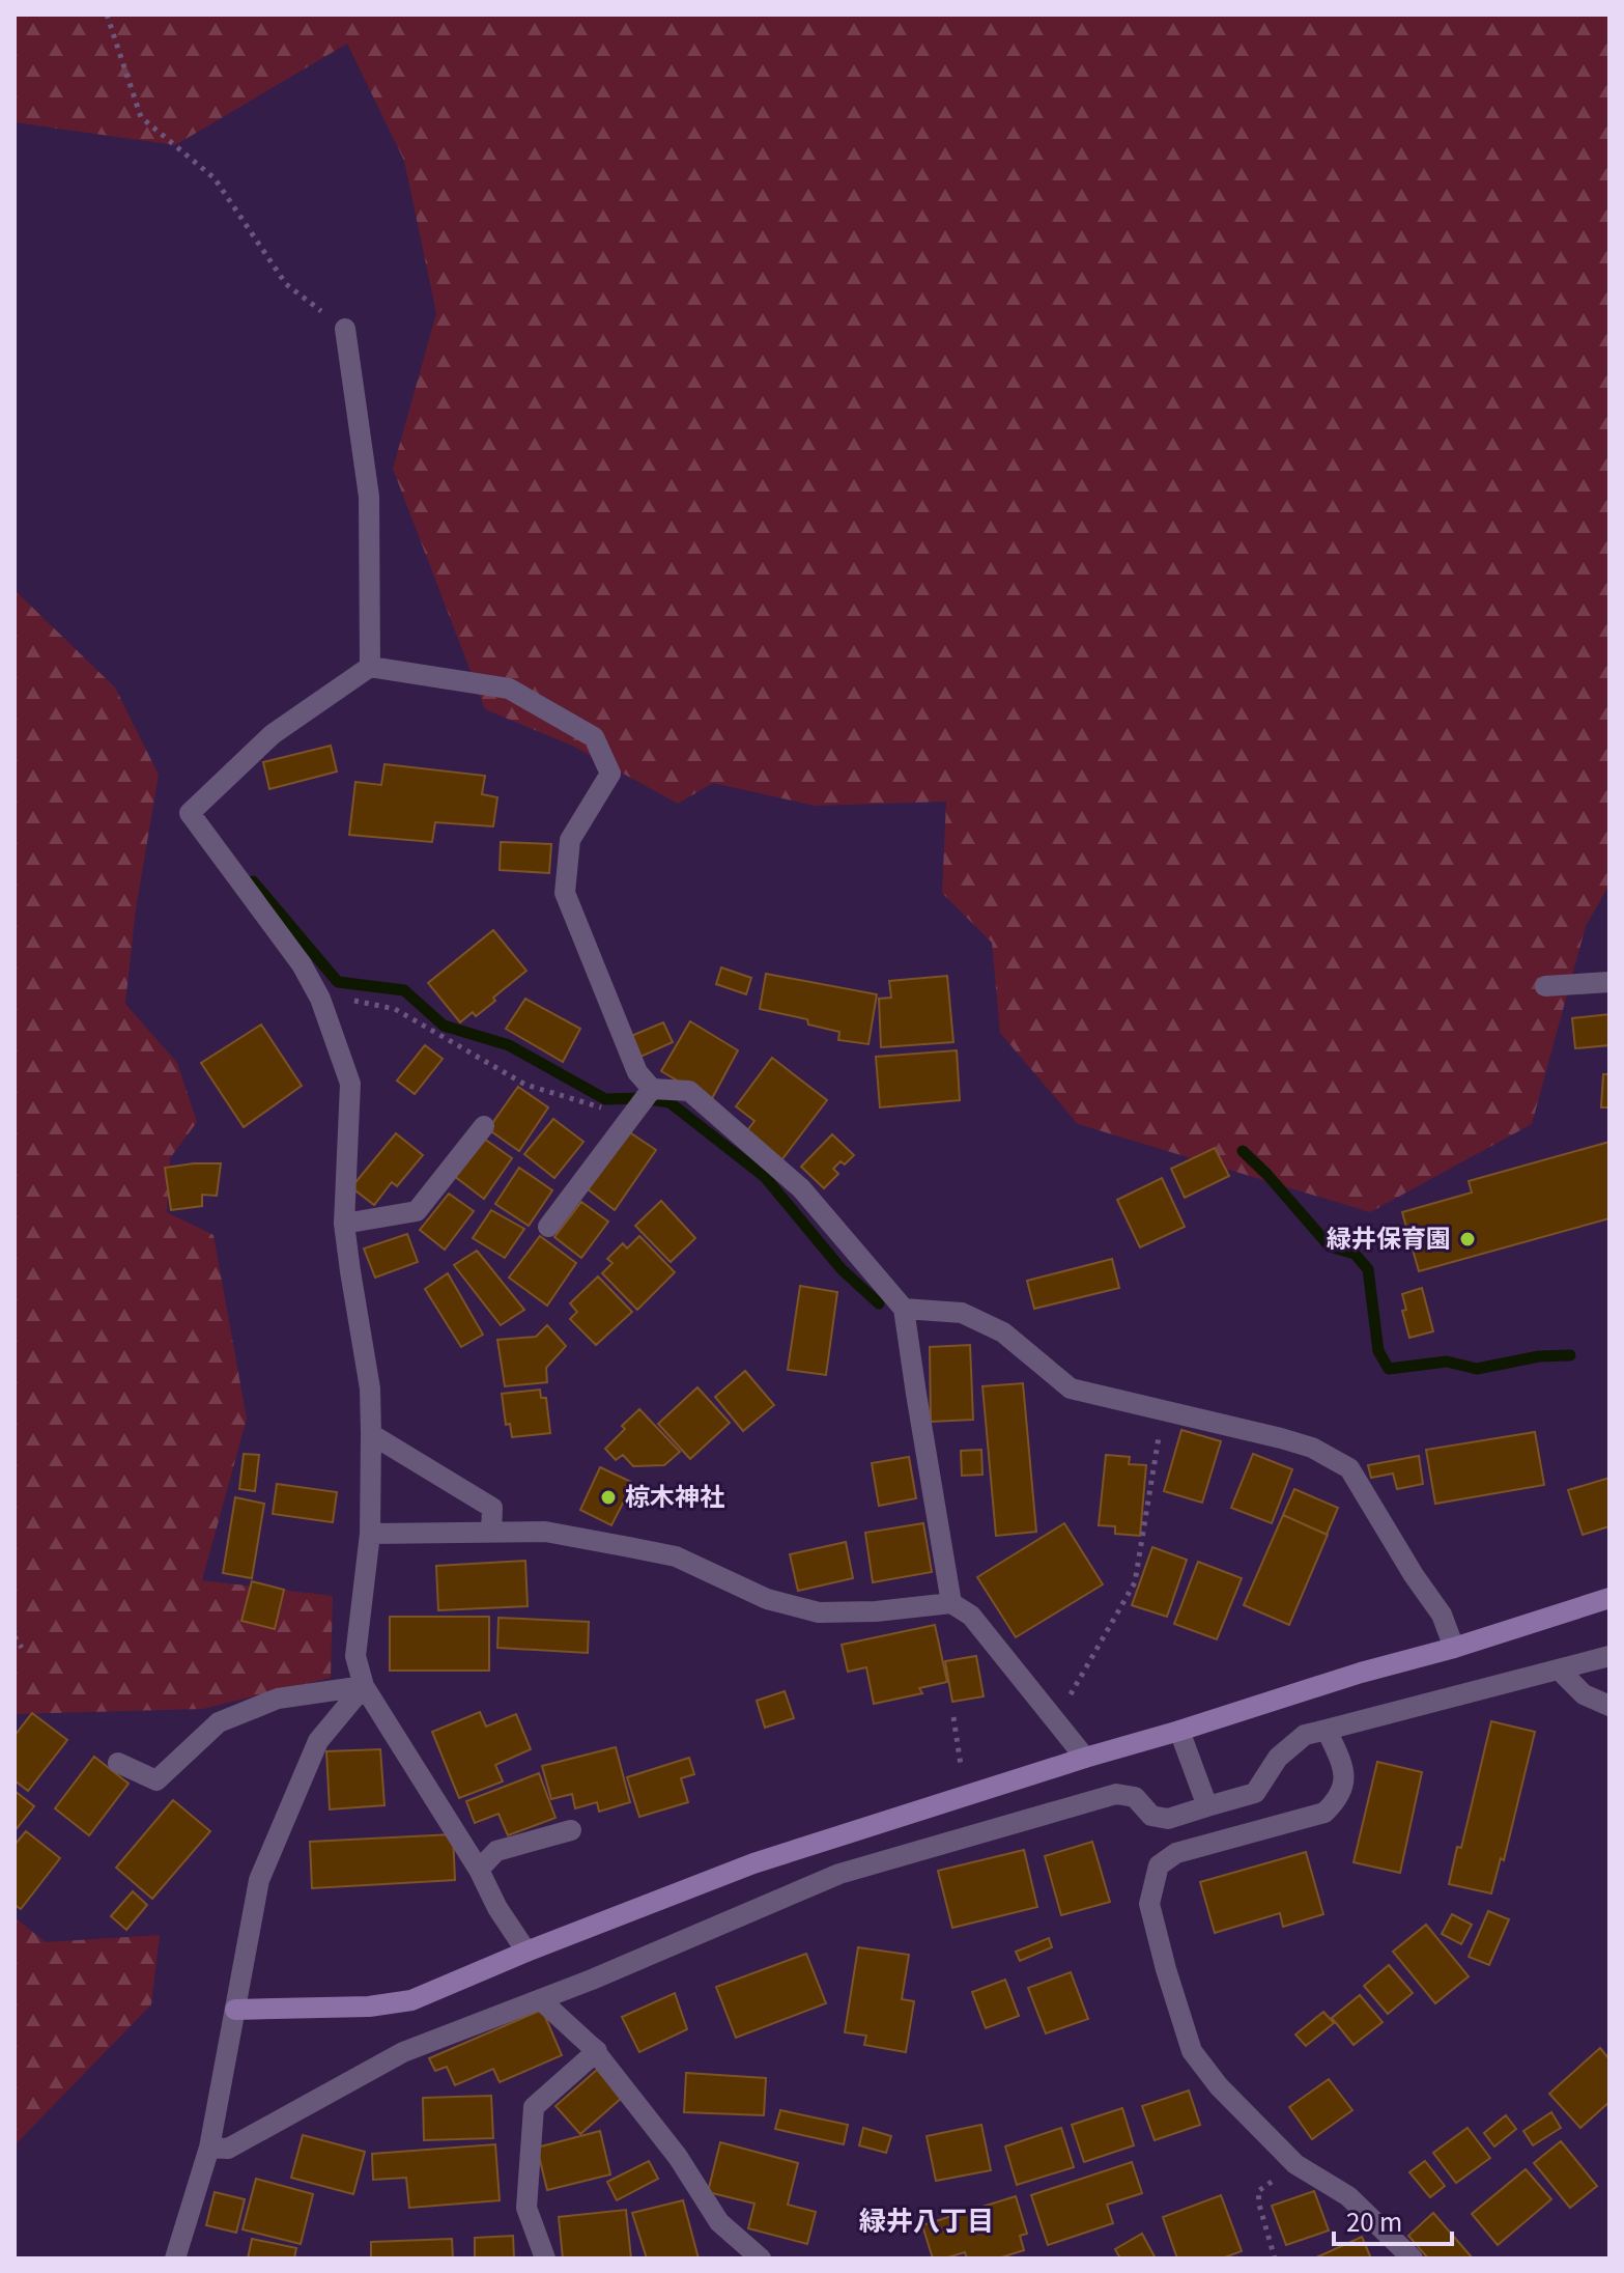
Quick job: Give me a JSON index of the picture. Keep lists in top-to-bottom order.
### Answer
{
  "districts": ["緑井八丁目"],
  "places": ["緑井保育園", "椋木神社"],
  "scale_bar": "20 m"
}
